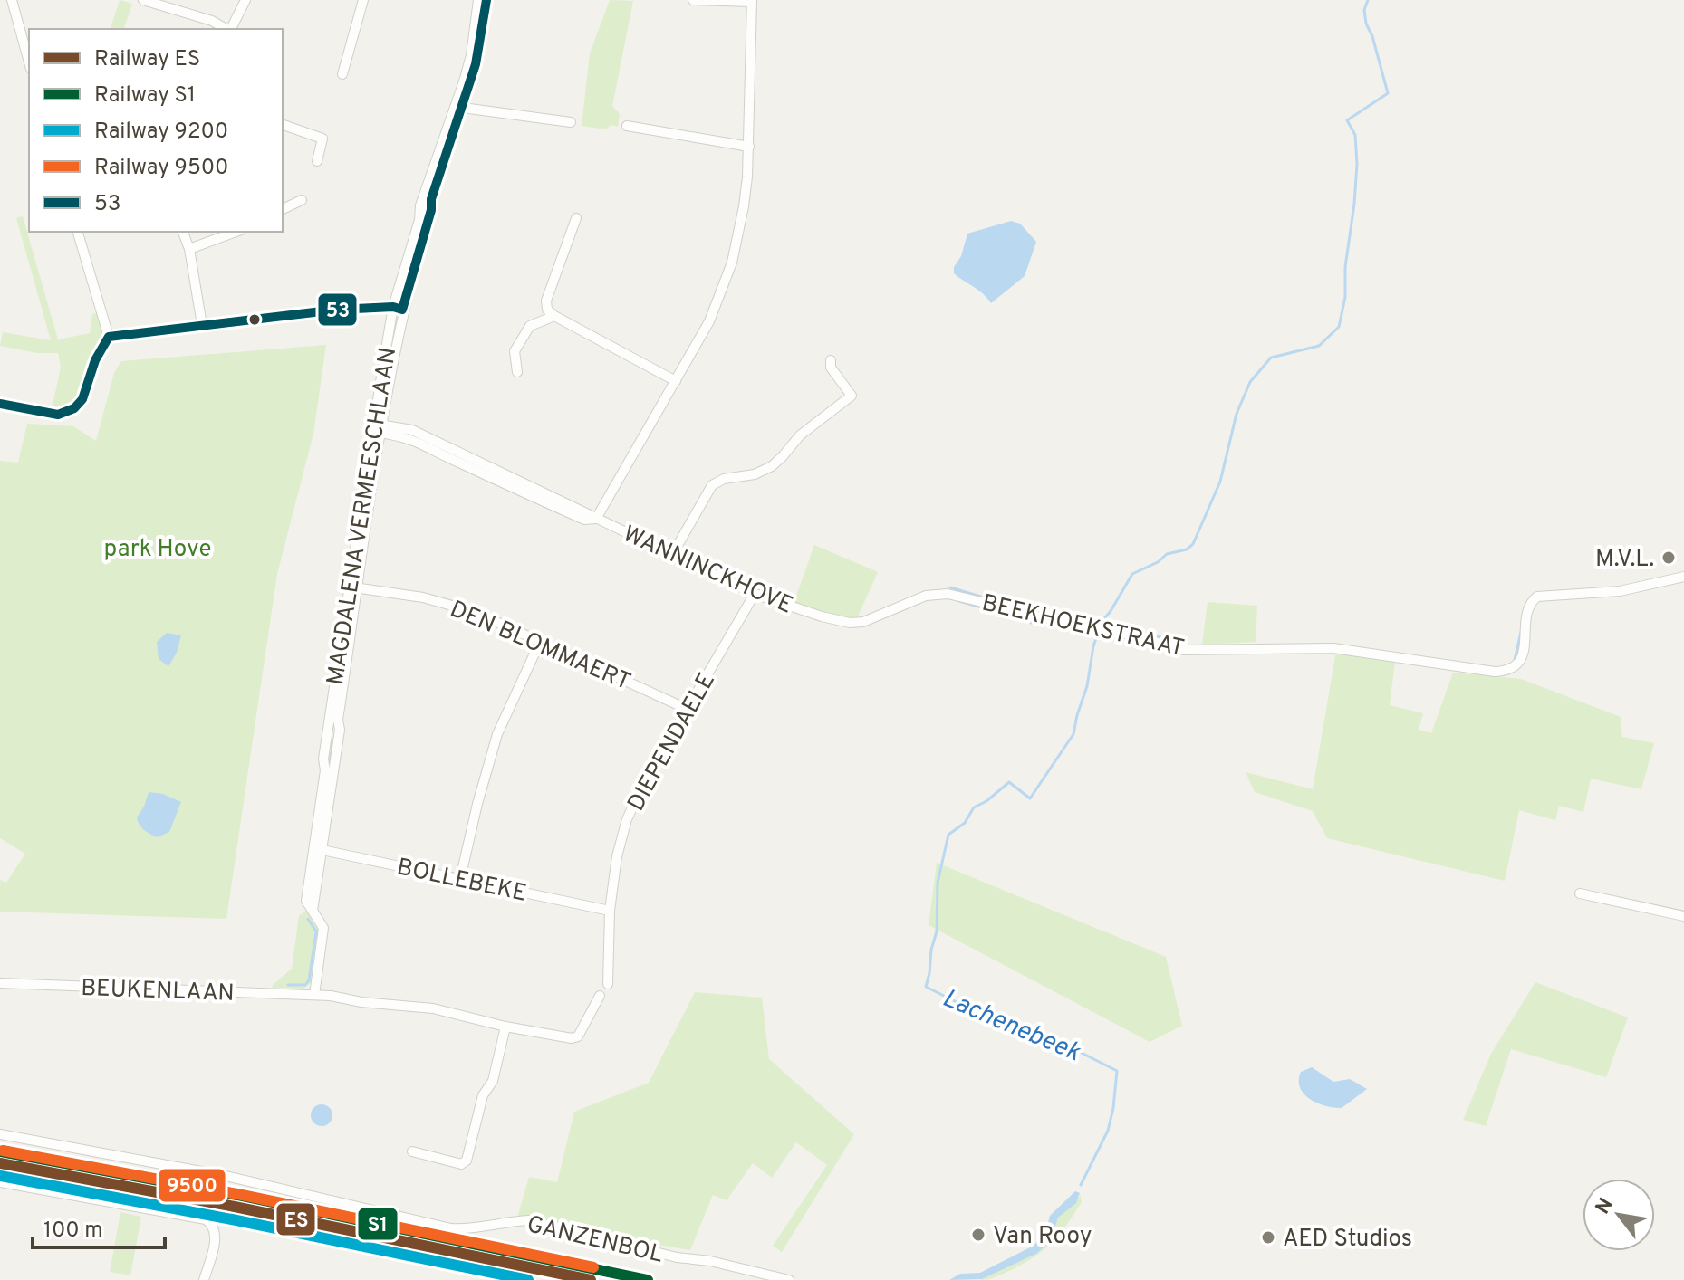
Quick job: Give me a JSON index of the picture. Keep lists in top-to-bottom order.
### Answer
{
  "streets": {
    "street": [
      "MAGDALENA VERMEESCHLAAN",
      "WANNINCKHOVE",
      "BEEKHOEKSTRAAT",
      "DEN BLOMMAERT",
      "DIEPENDAELE",
      "BOLLEBEKE",
      "BEUKENLAAN",
      "GANZENBOL"
    ]
  },
  "crossings": [
    ["MAGDALENA VERMEESCHLAAN", "WANNINCKHOVE"],
    ["MAGDALENA VERMEESCHLAAN", "DEN BLOMMAERT"],
    ["MAGDALENA VERMEESCHLAAN", "BOLLEBEKE"],
    ["MAGDALENA VERMEESCHLAAN", "BEUKENLAAN"],
    ["WANNINCKHOVE", "BEEKHOEKSTRAAT"],
    ["WANNINCKHOVE", "DIEPENDAELE"],
    ["DEN BLOMMAERT", "DIEPENDAELE"],
    ["DIEPENDAELE", "BOLLEBEKE"]
  ],
  "water": ["Lachenebeek"],
  "parks": ["park Hove"],
  "places": ["M.V.L.", "Van Rooy", "AED Studios"],
  "lines": [
    "transit line 53",
    "rail line 9500",
    "rail line S1",
    "rail line ES",
    "rail line 9200"
  ],
  "legend": [
    "Railway ES",
    "Railway S1",
    "Railway 9200",
    "Railway 9500",
    "53"
  ],
  "scale_bar": "100 m",
  "north": "top left"
}
